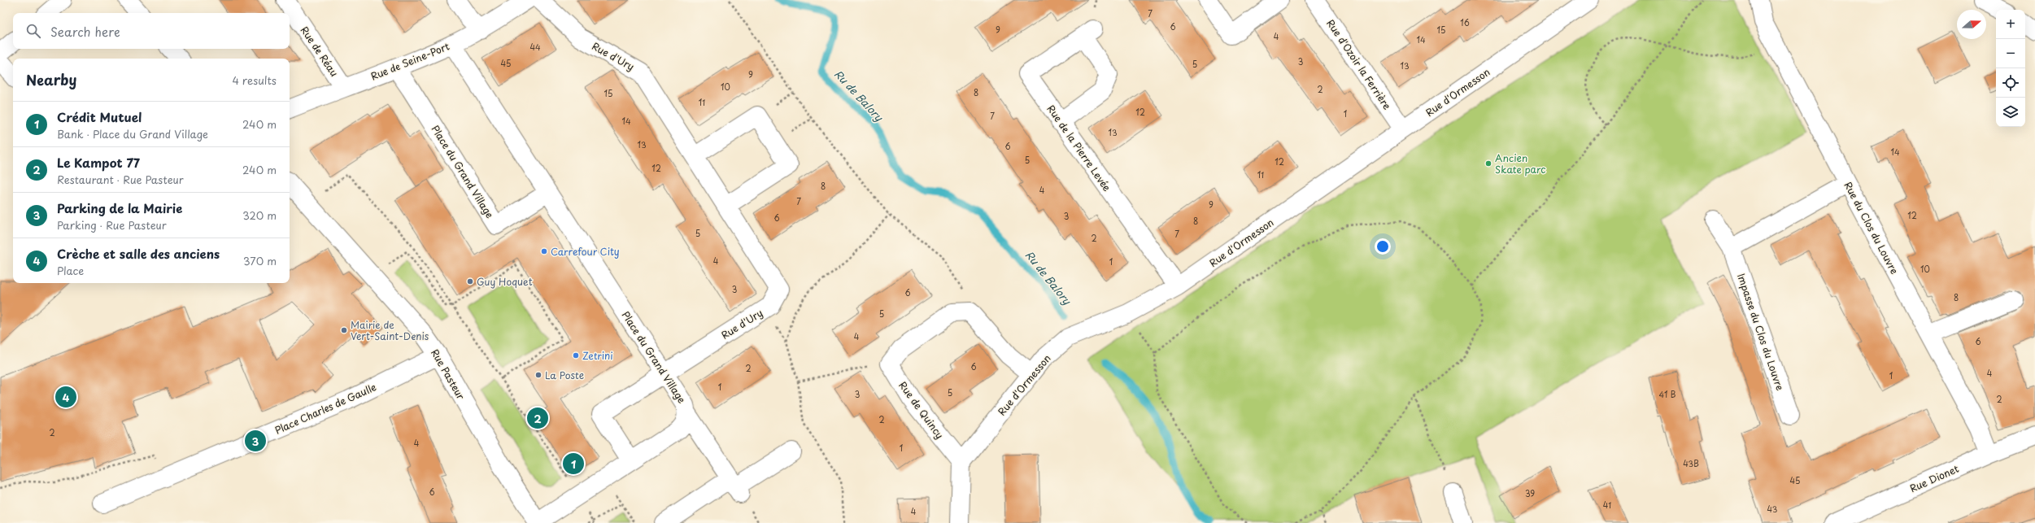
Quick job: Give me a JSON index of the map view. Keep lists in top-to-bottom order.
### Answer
{
  "streets": {
    "street": [
      "Rue de Réau",
      "Rue d'Ury",
      "Rue de Seine-Port",
      "Rue d'Ozoir la Ferrière",
      "Rue d'Ormesson",
      "Rue de la Pierre Levée",
      "Place du Grand Village",
      "Rue du Clos du Louvre",
      "Impasse du Clos du Louvre",
      "Rue Pasteur",
      "Place Charles de Gaulle",
      "Rue de Quincy",
      "Rue Dionet"
    ]
  },
  "crossings": [
    ["Rue de Réau", "Rue de Seine-Port"],
    ["Rue d'Ury", "Place du Grand Village"],
    ["Rue de Seine-Port", "Place du Grand Village"],
    ["Rue d'Ozoir la Ferrière", "Rue d'Ormesson"],
    ["Rue d'Ormesson", "Rue de la Pierre Levée"],
    ["Rue d'Ormesson", "Rue de Quincy"],
    ["Place du Grand Village", "Rue Pasteur"],
    ["Rue du Clos du Louvre", "Rue Dionet"],
    ["Rue Pasteur", "Place Charles de Gaulle"]
  ],
  "water": ["Ru de Balory"],
  "places": [
    "Ancien Skate parc",
    "Carrefour City",
    "Guy Hoquet",
    "Mairie de Vert-Saint-Denis",
    "Zetrini",
    "La Poste"
  ],
  "house_numbers": [
    "7",
    "16",
    "6",
    "9",
    "15",
    "4",
    "14",
    "44",
    "3",
    "45",
    "5",
    "13",
    "9",
    "10",
    "2",
    "8",
    "15",
    "11",
    "12",
    "1",
    "7",
    "14",
    "13",
    "13",
    "6",
    "14",
    "5",
    "12",
    "12",
    "11",
    "8",
    "4",
    "7",
    "9",
    "12",
    "3",
    "6",
    "8",
    "5",
    "7",
    "2",
    "4",
    "1",
    "10",
    "3",
    "6",
    "8",
    "5",
    "4",
    "6",
    "6",
    "2",
    "4",
    "1",
    "1",
    "5",
    "3",
    "41 B",
    "2",
    "2",
    "2",
    "4",
    "1",
    "43B",
    "45",
    "6",
    "39",
    "41",
    "43",
    "4"
  ],
  "north": "right",
  "page": {
    "map_buttons": ["+", "−"],
    "search": "Search here",
    "heading": ["Nearby", "4 results"],
    "list": [
      {
        "mark": "1",
        "name": "Crédit Mutuel",
        "note": "Bank · Place du Grand Village",
        "value": "240 m"
      },
      {
        "mark": "2",
        "name": "Le Kampot 77",
        "note": "Restaurant · Rue Pasteur",
        "value": "240 m"
      },
      {
        "mark": "3",
        "name": "Parking de la Mairie",
        "note": "Parking · Rue Pasteur",
        "value": "320 m"
      },
      {
        "mark": "4",
        "name": "Crèche et salle des anciens",
        "note": "Place",
        "value": "370 m"
      }
    ],
    "pins": [
      "4",
      "2",
      "3",
      "1"
    ]
  }
}
